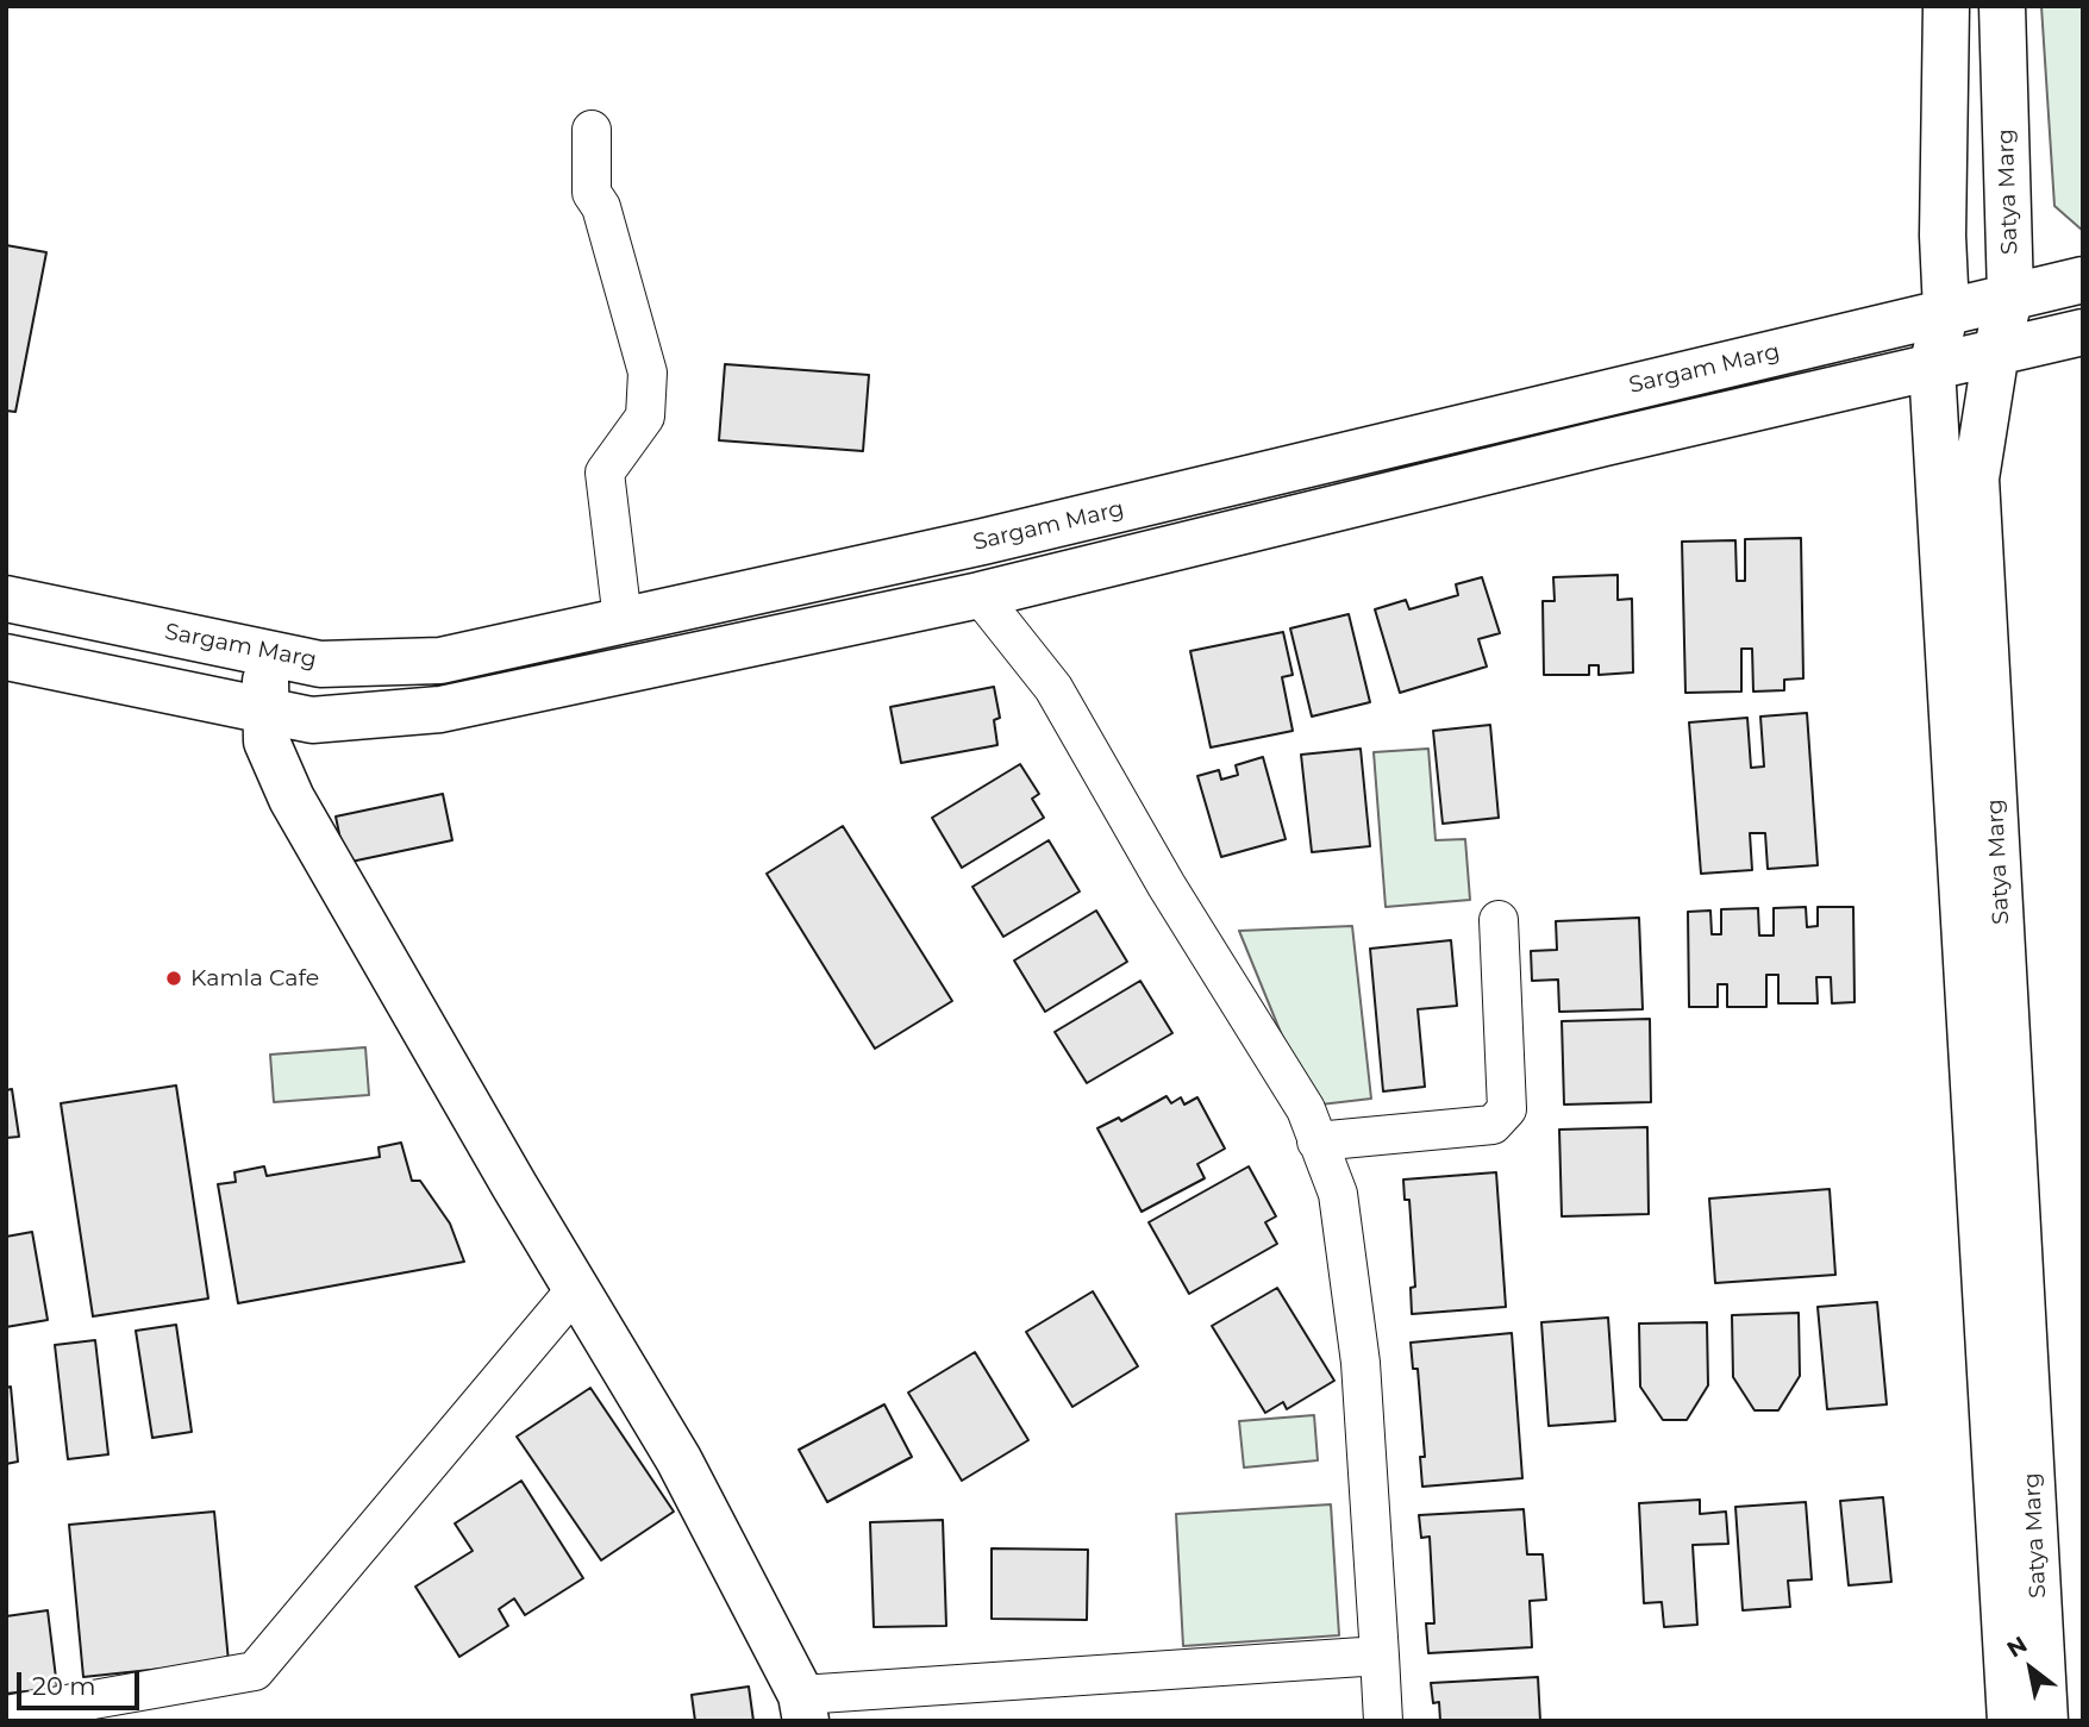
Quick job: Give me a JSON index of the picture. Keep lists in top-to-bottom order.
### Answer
{
  "streets": {
    "main road": ["Satya Marg", "Sargam Marg"]
  },
  "crossings": [
    ["Satya Marg", "Sargam Marg"]
  ],
  "places": ["Kamla Cafe"],
  "scale_bar": "20 m",
  "north": "top left"
}
